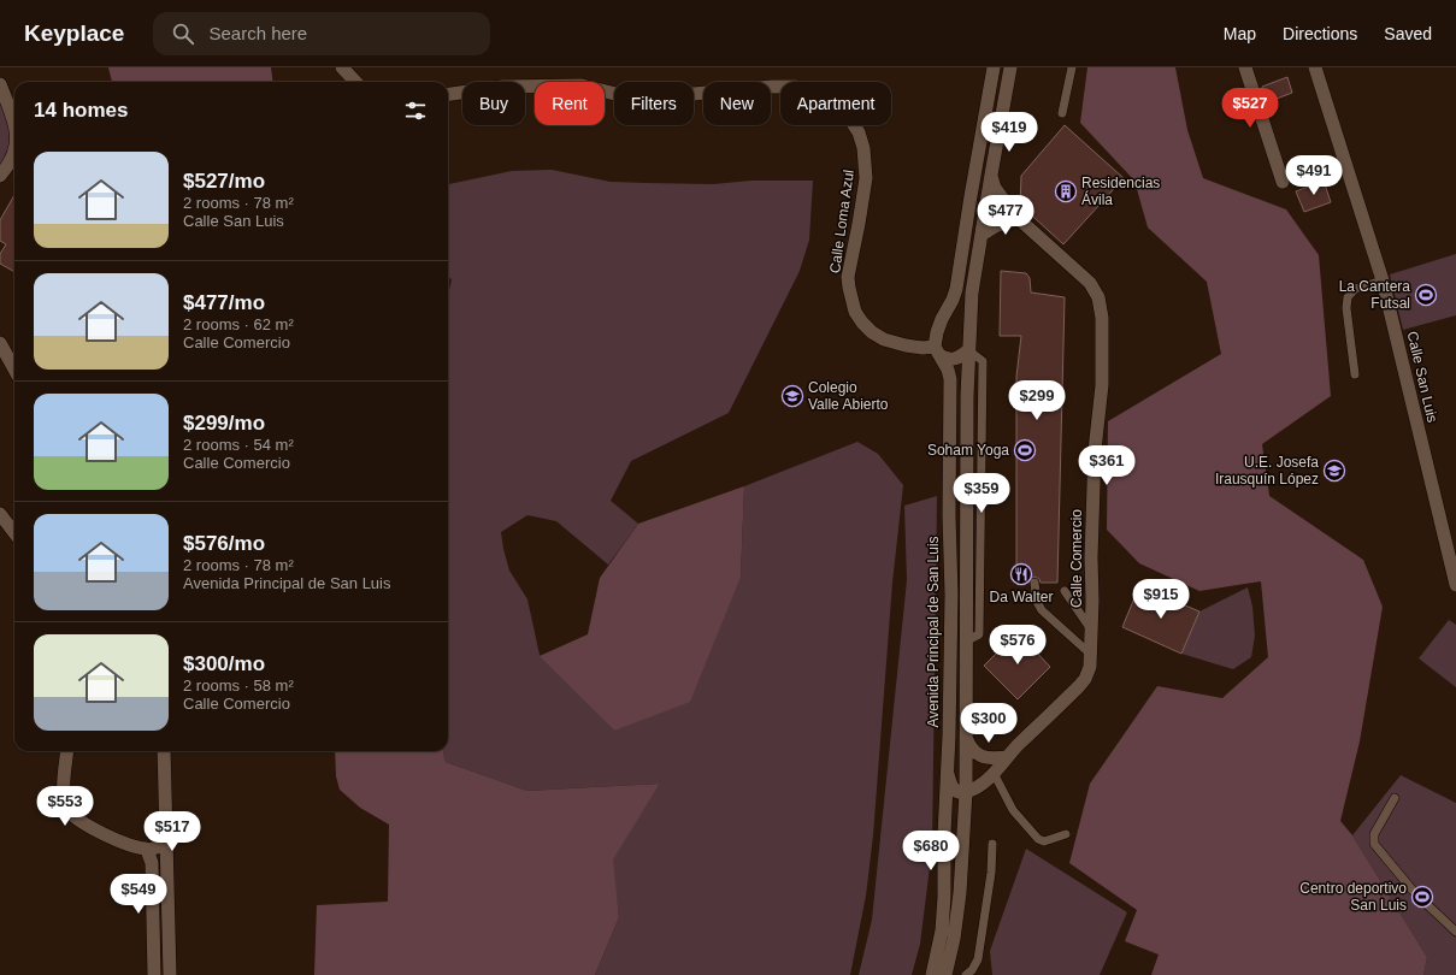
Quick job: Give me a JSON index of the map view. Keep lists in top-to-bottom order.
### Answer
{
  "streets": {
    "street": [
      "Calle Loma Azul",
      "Calle San Luis",
      "Calle Comercio",
      "Avenida Principal de San Luis"
    ]
  },
  "crossings": [
    ["Calle Loma Azul", "Avenida Principal de San Luis"]
  ],
  "places": {
    "building": ["Residencias Ávila"],
    "sports": ["La Cantera Futsal", "Soham Yoga", "Centro deportivo San Luis"],
    "school or university": ["Colegio Valle Abierto", "U.E. Josefa Irausquín López"],
    "restaurant": ["Da Walter"]
  },
  "page": {
    "header": "Keyplace",
    "search": "Search here",
    "nav": ["Map", "Directions", "Saved"],
    "chip": [
      "Buy",
      "Rent",
      "Filters",
      "New",
      "Apartment"
    ],
    "heading": "14 homes",
    "price": [
      "$527",
      "$419",
      "$491",
      "$477",
      "$299",
      "$361",
      "$359",
      "$915",
      "$576",
      "$300",
      "$553",
      "$517",
      "$680",
      "$549"
    ],
    "list": [
      {
        "name": "$527/mo",
        "note": "2 rooms · 78 m² · Calle San Luis"
      },
      {
        "name": "$477/mo",
        "note": "2 rooms · 62 m² · Calle Comercio"
      },
      {
        "name": "$299/mo",
        "note": "2 rooms · 54 m² · Calle Comercio"
      },
      {
        "name": "$576/mo",
        "note": "2 rooms · 78 m² · Avenida Principal de San Luis"
      },
      {
        "name": "$300/mo",
        "note": "2 rooms · 58 m² · Calle Comercio"
      }
    ]
  }
}
